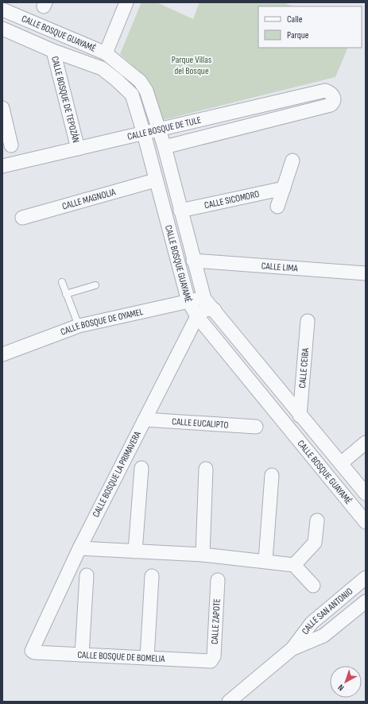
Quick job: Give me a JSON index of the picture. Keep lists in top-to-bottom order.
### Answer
{
  "streets": {
    "street": [
      "CALLE BOSQUE GUAYAMÉ",
      "CALLE BOSQUE DE TEPOZÁN",
      "CALLE BOSQUE DE TULE",
      "CALLE MAGNOLIA",
      "CALLE SICOMORO",
      "CALLE LIMA",
      "CALLE BOSQUE DE OYAMEL",
      "CALLE CEIBA",
      "CALLE EUCALIPTO",
      "CALLE BOSQUE LA PRIMAVERA",
      "CALLE SAN ANTONIO",
      "CALLE ZAPOTE",
      "CALLE BOSQUE DE BOMELIA"
    ]
  },
  "crossings": [
    ["CALLE BOSQUE GUAYAMÉ", "CALLE BOSQUE DE TEPOZÁN"],
    ["CALLE BOSQUE GUAYAMÉ", "CALLE BOSQUE DE TULE"],
    ["CALLE BOSQUE GUAYAMÉ", "CALLE MAGNOLIA"],
    ["CALLE BOSQUE GUAYAMÉ", "CALLE SICOMORO"],
    ["CALLE BOSQUE GUAYAMÉ", "CALLE LIMA"],
    ["CALLE BOSQUE GUAYAMÉ", "CALLE BOSQUE DE OYAMEL"],
    ["CALLE BOSQUE GUAYAMÉ", "CALLE CEIBA"],
    ["CALLE BOSQUE GUAYAMÉ", "CALLE BOSQUE LA PRIMAVERA"],
    ["CALLE BOSQUE DE TEPOZÁN", "CALLE BOSQUE DE TULE"],
    ["CALLE EUCALIPTO", "CALLE BOSQUE LA PRIMAVERA"],
    ["CALLE BOSQUE LA PRIMAVERA", "CALLE BOSQUE DE BOMELIA"],
    ["CALLE ZAPOTE", "CALLE BOSQUE DE BOMELIA"]
  ],
  "parks": ["Parque Villas del Bosque"],
  "legend": ["Calle", "Parque"],
  "north": "bottom left"
}
